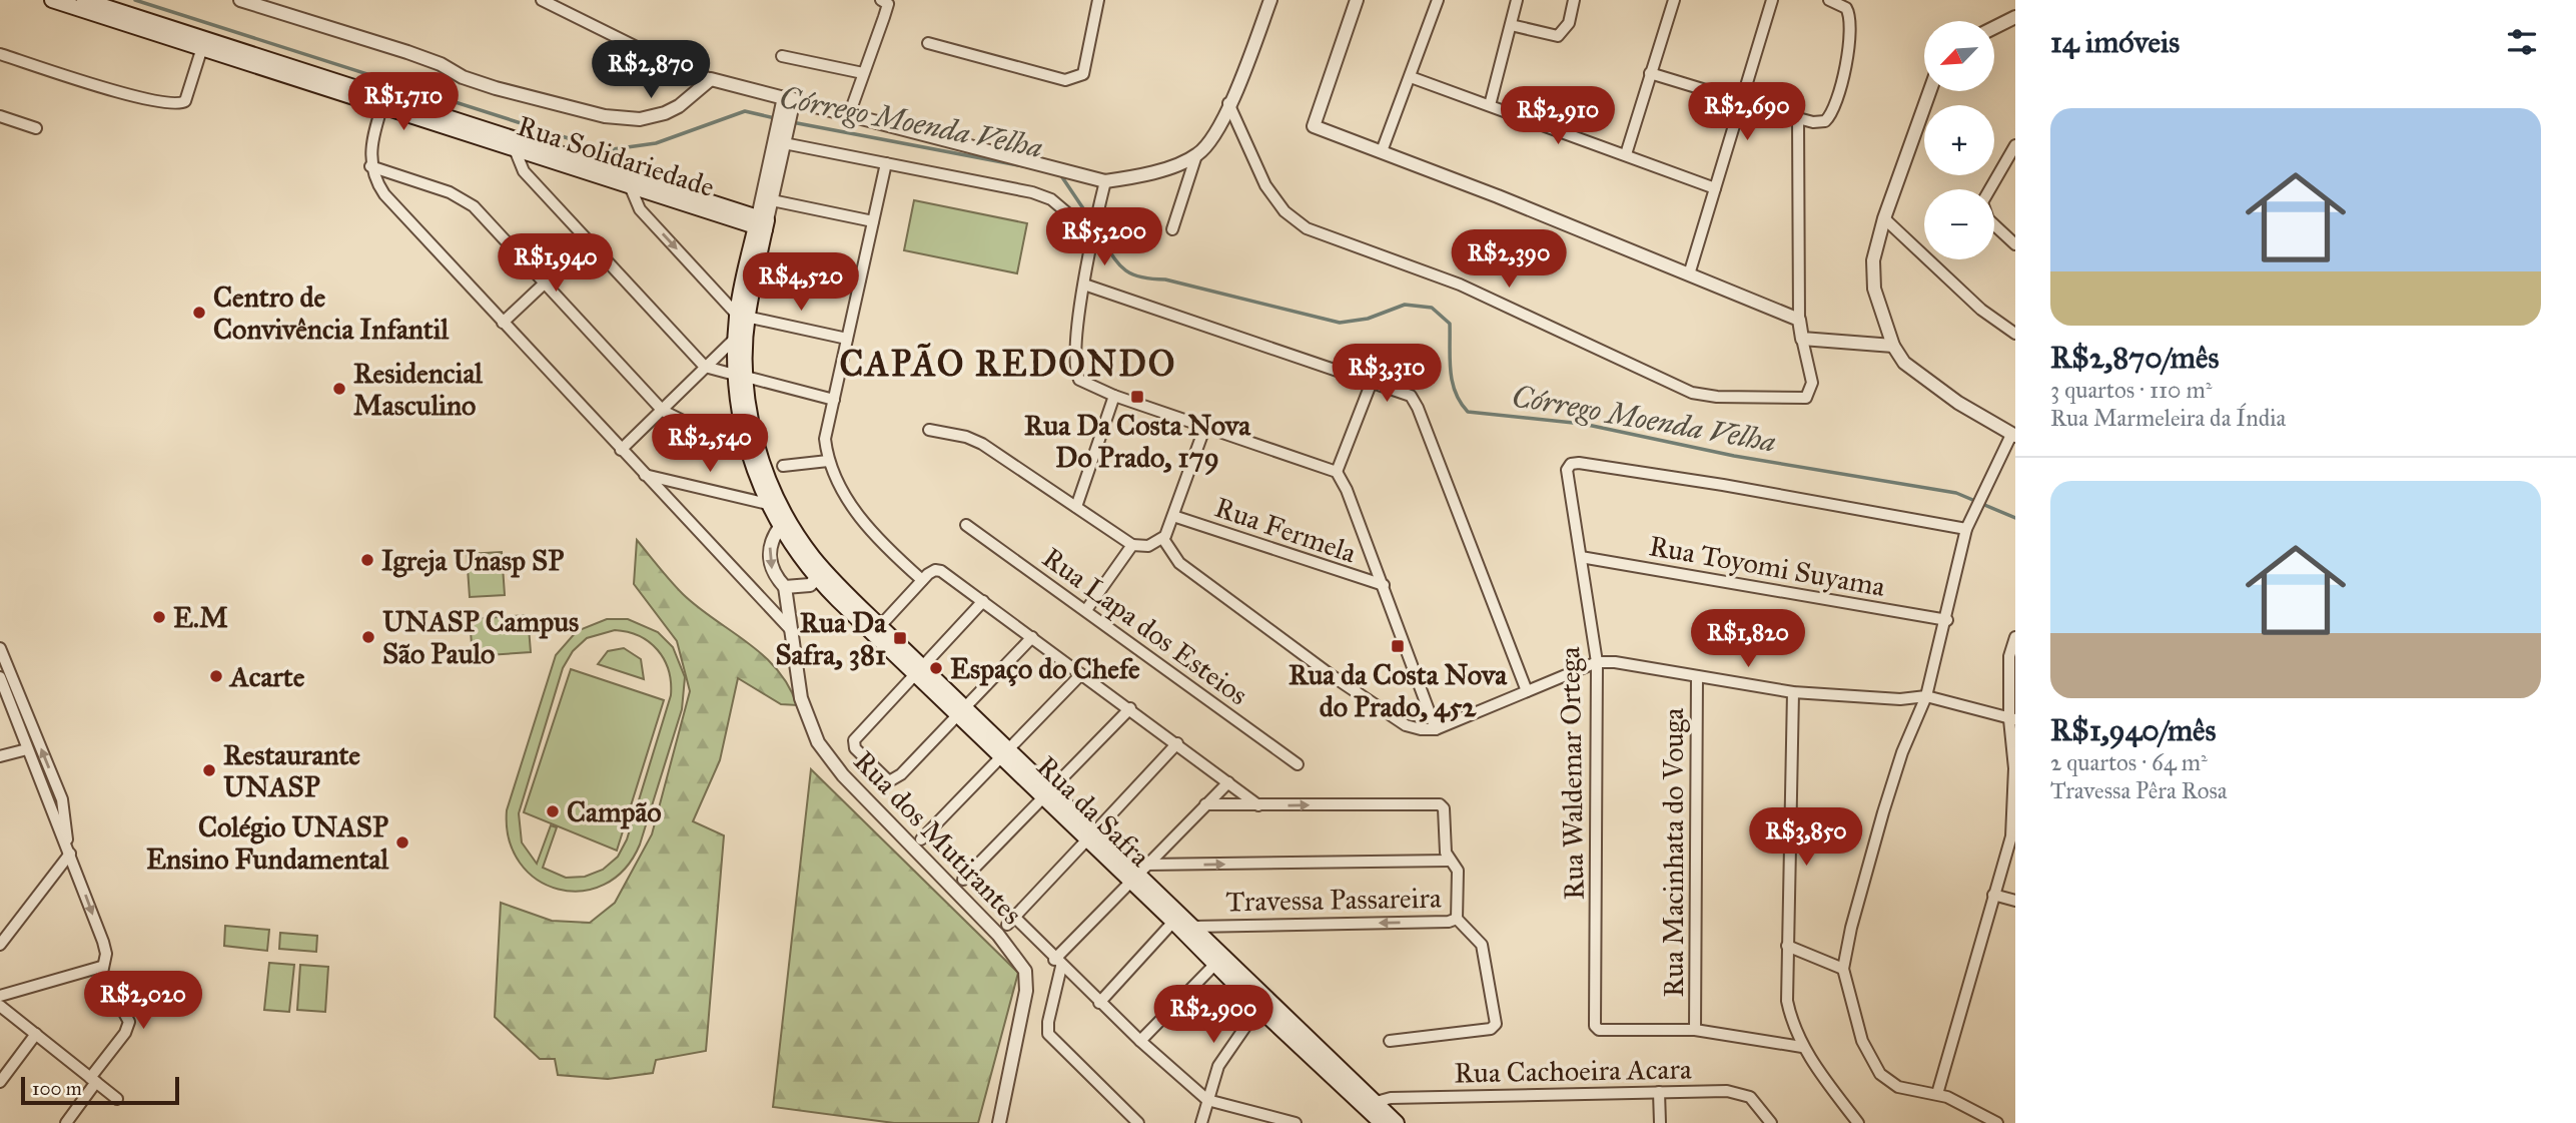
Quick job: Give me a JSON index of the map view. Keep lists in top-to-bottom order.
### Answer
{
  "streets": {
    "main road": ["Rua Solidariedade", "Rua da Safra"],
    "street": [
      "Rua Fermela",
      "Rua Toyomi Suyama",
      "Rua Lapa dos Esteios",
      "Rua Waldemar Ortega",
      "Rua dos Mutirantes",
      "Rua Macinhata do Vouga",
      "Travessa Passareira",
      "Rua Cachoeira Acara"
    ]
  },
  "crossings": [
    ["Rua Toyomi Suyama", "Rua Waldemar Ortega"],
    ["Rua Waldemar Ortega", "Rua Macinhata do Vouga"],
    ["Rua da Safra", "Rua dos Mutirantes"],
    ["Rua da Safra", "Travessa Passareira"],
    ["Rua da Safra", "Rua Cachoeira Acara"]
  ],
  "districts": ["CAPÃO REDONDO"],
  "water": ["Córrego Moenda Velha"],
  "places": {
    "other": [
      "Centro de Convivência Infantil",
      "Residencial Masculino",
      "Igreja Unasp SP",
      "E.M",
      "UNASP Campus São Paulo",
      "Espaço do Chefe",
      "Acarte",
      "Restaurante UNASP",
      "Campão",
      "Colégio UNASP Ensino Fundamental"
    ],
    "transit": ["Rua Da Costa Nova Do Prado, 179", "Rua Da Safra, 381", "Rua da Costa Nova do Prado, 452"]
  },
  "scale_bar": "100 m",
  "north": "bottom left",
  "page": {
    "heading": "14 imóveis",
    "map_buttons": ["+", "−"],
    "price": [
      "R$2,870",
      "R$1,710",
      "R$2,690",
      "R$2,910",
      "R$5,200",
      "R$2,390",
      "R$1,940",
      "R$4,520",
      "R$3,310",
      "R$2,540",
      "R$1,820",
      "R$3,850",
      "R$2,020",
      "R$2,900"
    ],
    "list": [
      {
        "name": "R$2,870/mês",
        "note": "3 quartos · 110 m² · Rua Marmeleira da Índia"
      },
      {
        "name": "R$1,940/mês",
        "note": "2 quartos · 64 m² · Travessa Pêra Rosa"
      }
    ],
    "scale": "100 m"
  }
}
